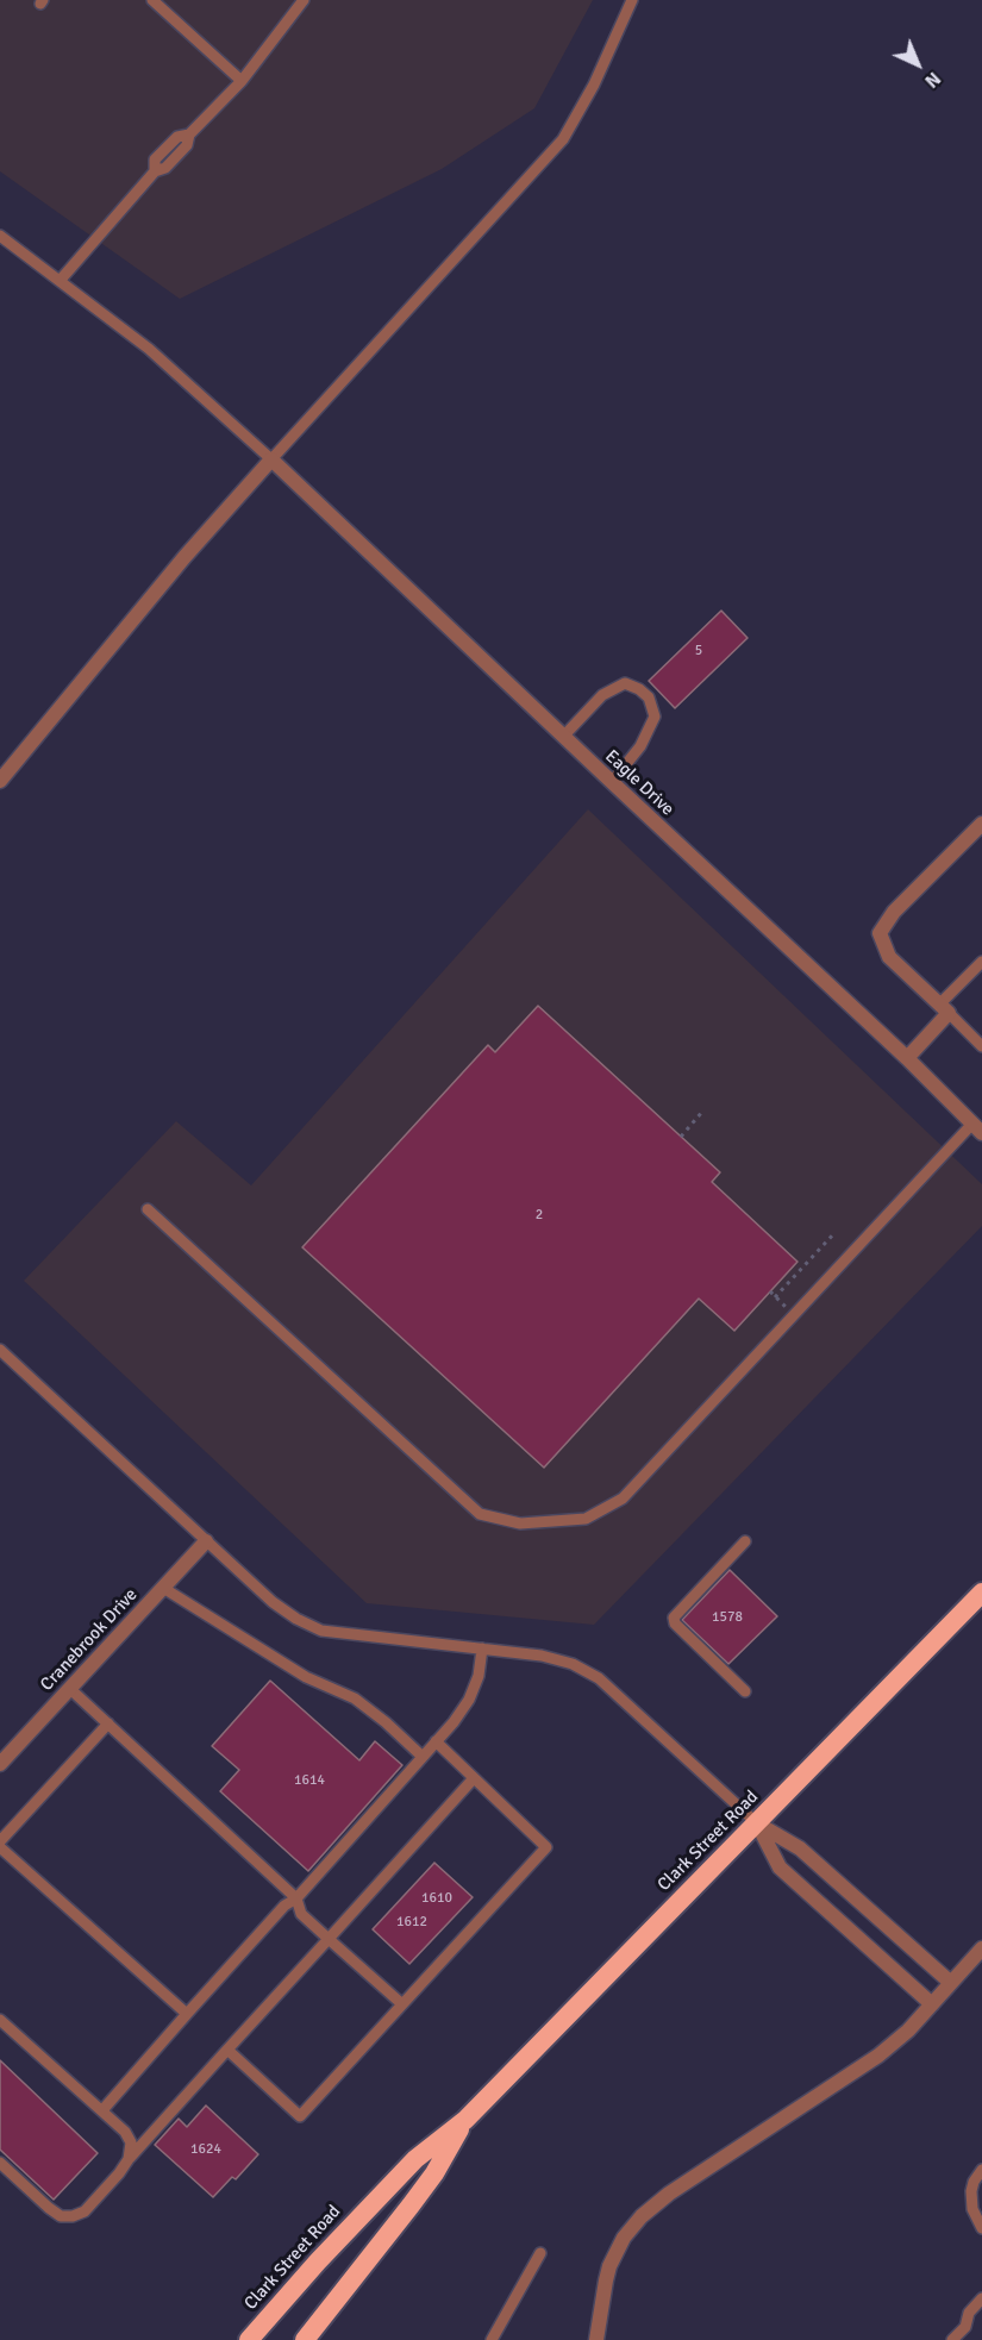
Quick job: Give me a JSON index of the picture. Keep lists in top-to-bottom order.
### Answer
{
  "streets": {
    "highway": ["Clark Street Road"],
    "street": ["Eagle Drive", "Cranebrook Drive"]
  },
  "house_numbers": [
    "5",
    "2",
    "1578",
    "1614",
    "1610",
    "1612",
    "1624"
  ],
  "north": "bottom right"
}
